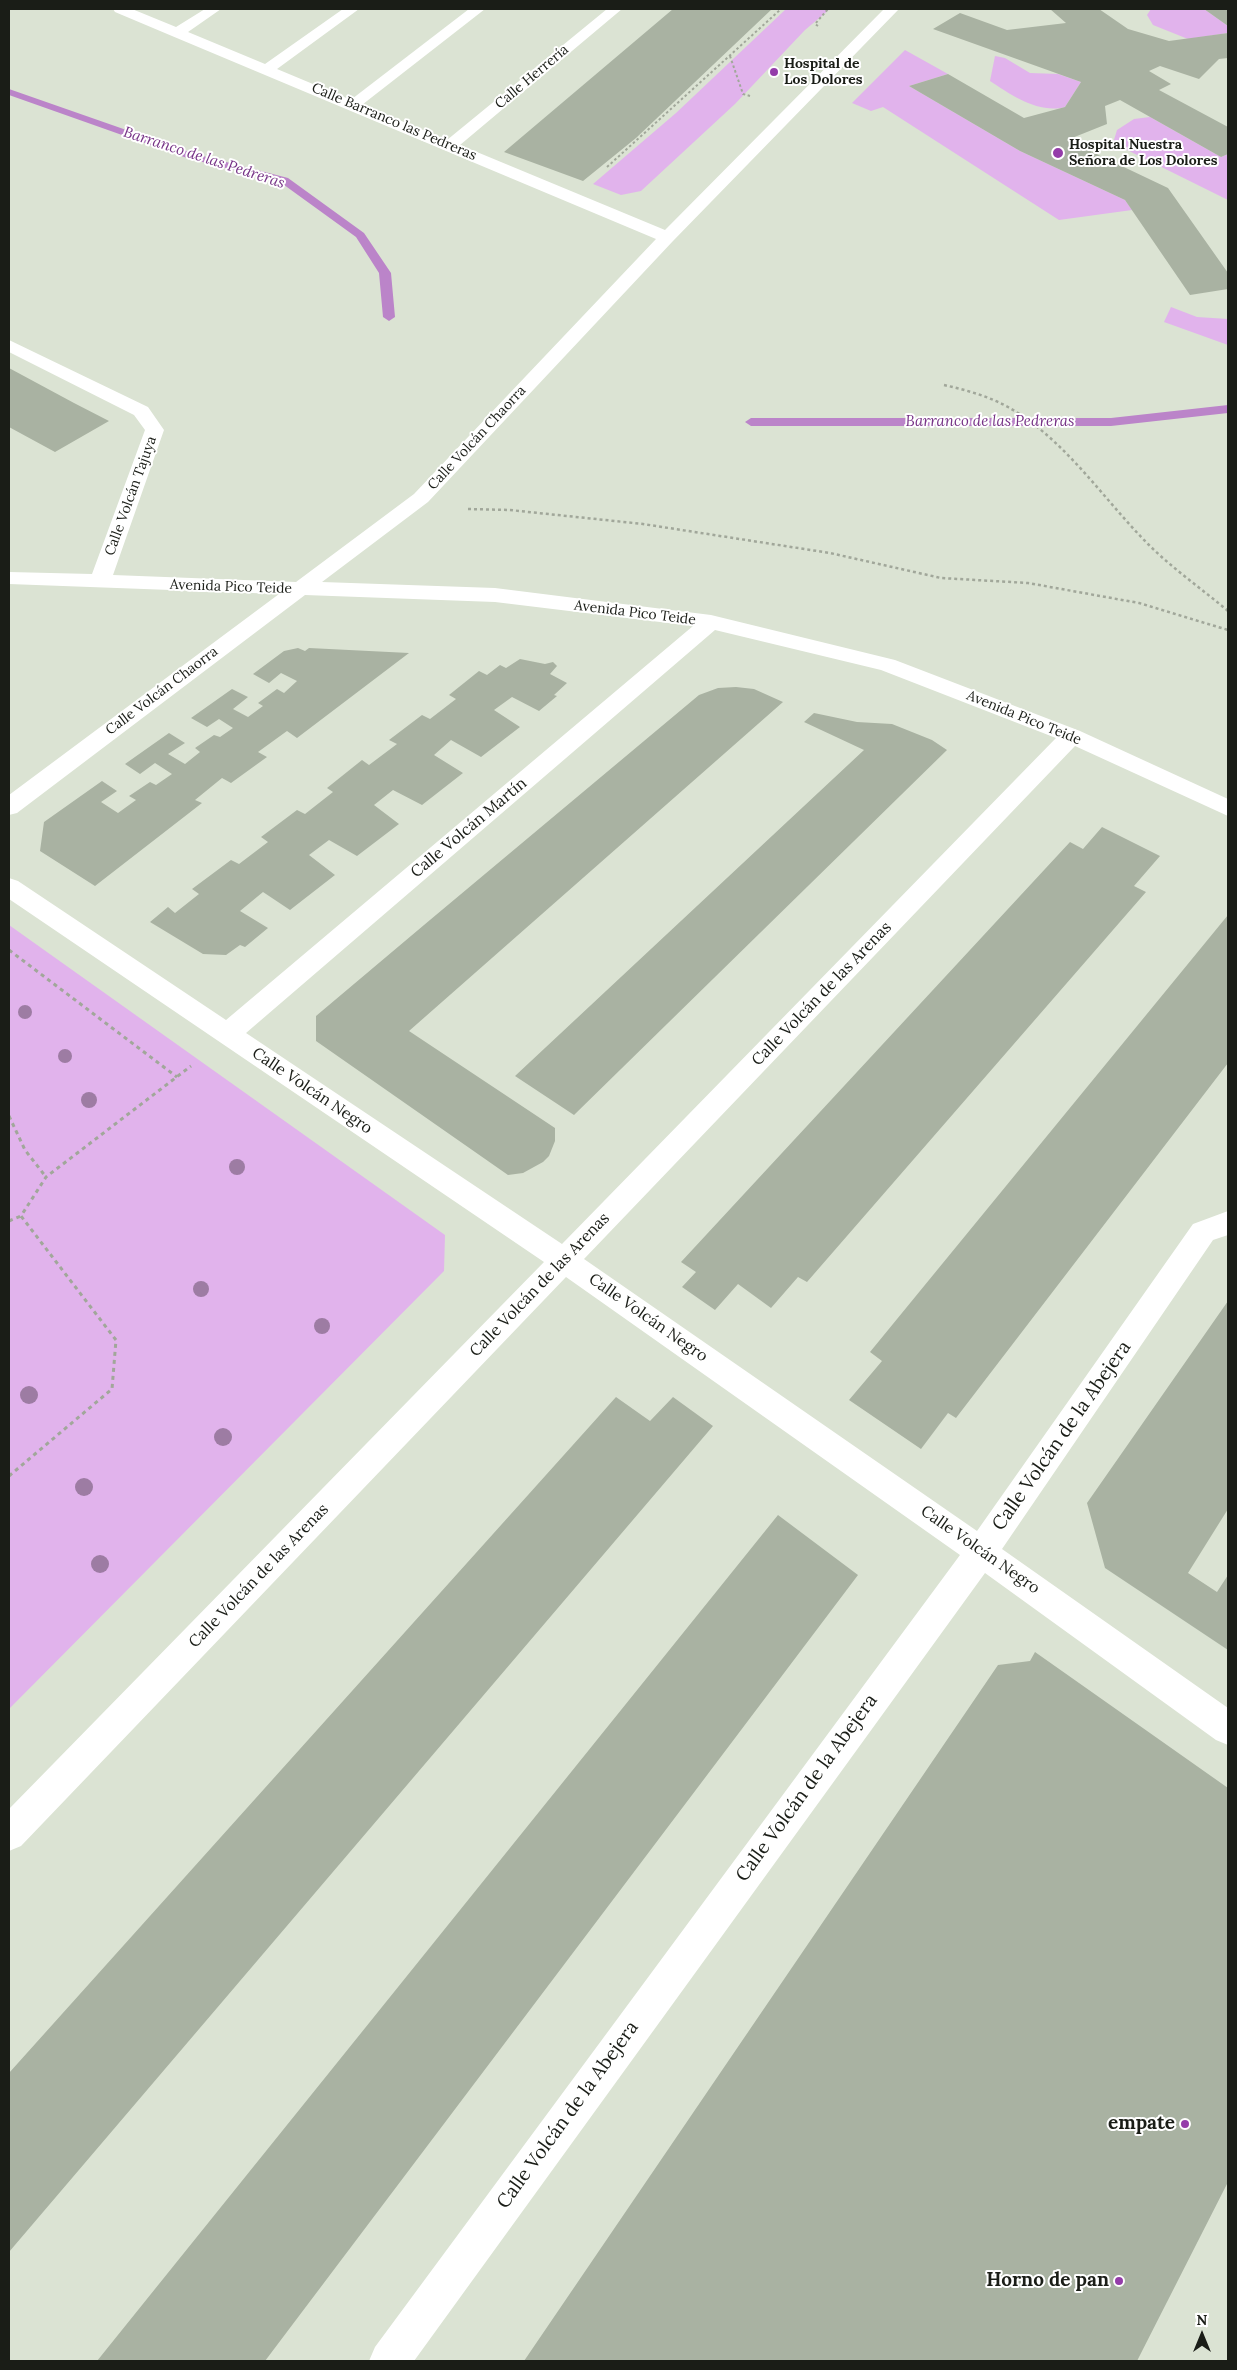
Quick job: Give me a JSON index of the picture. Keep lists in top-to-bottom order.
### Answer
{
  "streets": {
    "street": [
      "Calle Herrería",
      "Calle Barranco las Pedreras",
      "Calle Volcán Chaorra",
      "Calle Volcán Tajuya",
      "Avenida Pico Teide",
      "Calle Volcán Martín",
      "Calle Volcán de las Arenas",
      "Calle Volcán Negro",
      "Calle Volcán de la Abejera"
    ]
  },
  "crossings": [
    ["Calle Herrería", "Calle Barranco las Pedreras"],
    ["Calle Barranco las Pedreras", "Calle Volcán Chaorra"],
    ["Calle Volcán Chaorra", "Avenida Pico Teide"],
    ["Calle Volcán Tajuya", "Avenida Pico Teide"],
    ["Avenida Pico Teide", "Calle Volcán Martín"],
    ["Avenida Pico Teide", "Calle Volcán de las Arenas"],
    ["Calle Volcán Martín", "Calle Volcán Negro"],
    ["Calle Volcán de las Arenas", "Calle Volcán Negro"],
    ["Calle Volcán Negro", "Calle Volcán de la Abejera"]
  ],
  "water": ["Barranco de las Pedreras"],
  "places": [
    "Hospital de Los Dolores",
    "Hospital Nuestra Señora de Los Dolores",
    "empate",
    "Horno de pan"
  ],
  "north": "top"
}
